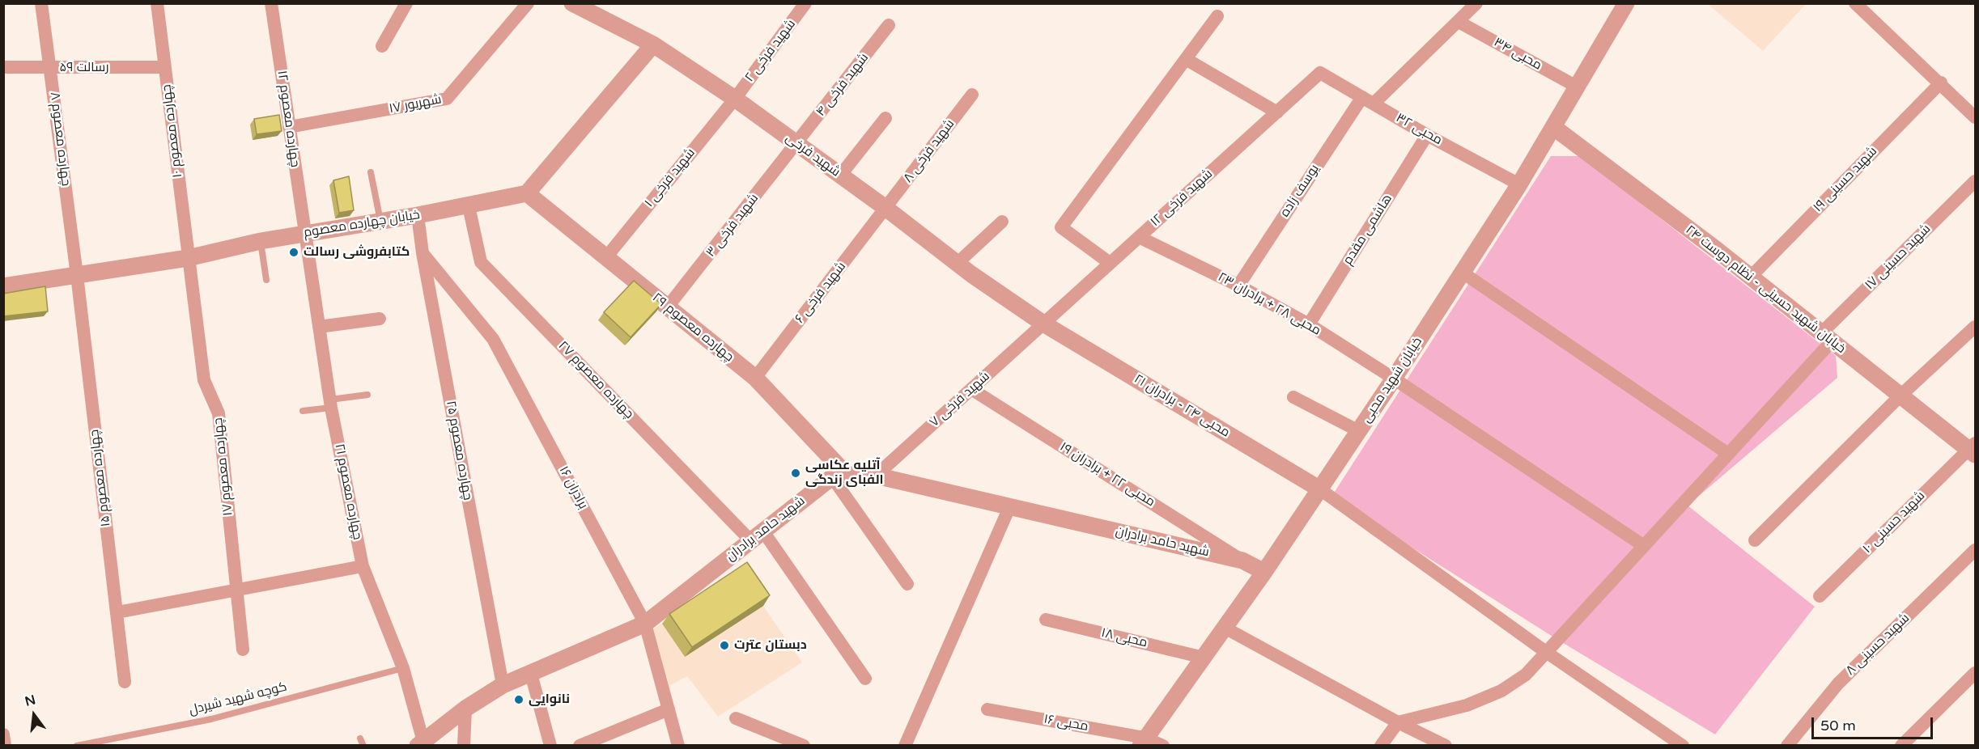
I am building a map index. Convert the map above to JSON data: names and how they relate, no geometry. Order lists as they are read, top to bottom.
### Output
{
  "streets": {
    "street": [
      "شهید فرخی ۲",
      "محبی ۳۴",
      "رسالت ۵۹",
      "شهید فرخی ۴",
      "۱۷ شهریور",
      "چهارده معصوم ۱۲",
      "محبی ۳۲",
      "چهارده معصوم ۱۰",
      "چهارده معصوم ۸",
      "شهید فرخی ۸",
      "شهید فرخی",
      "شهید فرخی ۱",
      "شهید حسینی ۱۹",
      "یوسف زاده",
      "شهید فرخی ۱۲",
      "خیابان چهارده معصوم",
      "شهید فرخی ۳",
      "هاشمی مقدم",
      "شهید حسینی ۱۷",
      "خیابان شهید حسینی - نظام دوست ۲۴",
      "شهید فرخی ۶",
      "محبی ۲۸ + برادران ۲۳",
      "چهارده معصوم ۲۹",
      "چهارده معصوم ۲۷",
      "خیابان شهید محبی",
      "شهید فرخی ۷",
      "محبی ۲۴ - برادران ۲۱",
      "چهارده معصوم ۲۵",
      "چهارده معصوم ۱۷",
      "محبی ۲۲ + برادران ۱۹",
      "چهارده معصوم ۱۵",
      "برادران ۱۶",
      "چهارده معصوم ۲۱",
      "شهید حسینی ۱۰",
      "شهید حامد برادران",
      "محبی ۱۸",
      "شهید حسینی ۸",
      "محبی ۱۶"
    ],
    "lane": ["کوچه شهید شیردل"]
  },
  "crossings": [
    ["شهید فرخی ۲", "شهید فرخی"],
    ["شهید فرخی ۲", "شهید فرخی ۱"],
    ["محبی ۳۴", "یوسف زاده"],
    ["محبی ۳۴", "خیابان شهید محبی"],
    ["رسالت ۵۹", "چهارده معصوم ۱۰"],
    ["رسالت ۵۹", "چهارده معصوم ۸"],
    ["شهید فرخی ۴", "شهید فرخی"],
    ["شهید فرخی ۴", "شهید فرخی ۳"],
    ["۱۷ شهریور", "چهارده معصوم ۱۲"],
    ["چهارده معصوم ۱۲", "خیابان چهارده معصوم"],
    ["چهارده معصوم ۱۲", "چهارده معصوم ۲۱"],
    ["محبی ۳۲", "یوسف زاده"],
    ["محبی ۳۲", "شهید فرخی ۱۲"],
    ["محبی ۳۲", "هاشمی مقدم"],
    ["محبی ۳۲", "خیابان شهید محبی"],
    ["چهارده معصوم ۱۰", "خیابان چهارده معصوم"],
    ["چهارده معصوم ۱۰", "چهارده معصوم ۱۷"],
    ["چهارده معصوم ۸", "خیابان چهارده معصوم"],
    ["چهارده معصوم ۸", "چهارده معصوم ۱۵"],
    ["شهید فرخی ۸", "شهید فرخی"],
    ["شهید فرخی ۸", "شهید فرخی ۶"],
    ["شهید فرخی", "شهید فرخی ۱"],
    ["شهید فرخی", "شهید فرخی ۱۲"],
    ["شهید فرخی", "شهید فرخی ۳"],
    ["شهید فرخی", "شهید فرخی ۶"],
    ["شهید فرخی", "شهید فرخی ۷"],
    ["شهید فرخی", "محبی ۲۴ - برادران ۲۱"],
    ["شهید فرخی ۱", "چهارده معصوم ۲۹"],
    ["شهید حسینی ۱۹", "خیابان شهید حسینی - نظام دوست ۲۴"],
    ["یوسف زاده", "محبی ۲۸ + برادران ۲۳"],
    ["شهید فرخی ۱۲", "محبی ۲۸ + برادران ۲۳"],
    ["شهید فرخی ۱۲", "شهید فرخی ۷"],
    ["شهید فرخی ۱۲", "محبی ۲۴ - برادران ۲۱"],
    ["خیابان چهارده معصوم", "چهارده معصوم ۲۹"],
    ["خیابان چهارده معصوم", "چهارده معصوم ۲۷"],
    ["خیابان چهارده معصوم", "چهارده معصوم ۲۵"],
    ["خیابان چهارده معصوم", "چهارده معصوم ۱۷"],
    ["خیابان چهارده معصوم", "چهارده معصوم ۱۵"],
    ["خیابان چهارده معصوم", "چهارده معصوم ۲۱"],
    ["شهید فرخی ۳", "چهارده معصوم ۲۹"],
    ["هاشمی مقدم", "محبی ۲۸ + برادران ۲۳"],
    ["شهید حسینی ۱۷", "خیابان شهید حسینی - نظام دوست ۲۴"],
    ["شهید حسینی ۱۷", "محبی ۲۸ + برادران ۲۳"],
    ["خیابان شهید حسینی - نظام دوست ۲۴", "خیابان شهید محبی"],
    ["خیابان شهید حسینی - نظام دوست ۲۴", "شهید حسینی ۱۰"],
    ["شهید فرخی ۶", "چهارده معصوم ۲۹"],
    ["محبی ۲۸ + برادران ۲۳", "خیابان شهید محبی"],
    ["چهارده معصوم ۲۹", "شهید حامد برادران"],
    ["چهارده معصوم ۲۷", "شهید حامد برادران"],
    ["خیابان شهید محبی", "محبی ۲۴ - برادران ۲۱"],
    ["خیابان شهید محبی", "شهید حامد برادران"],
    ["خیابان شهید محبی", "محبی ۱۸"],
    ["خیابان شهید محبی", "محبی ۱۶"],
    ["شهید فرخی ۷", "محبی ۲۴ - برادران ۲۱"],
    ["شهید فرخی ۷", "محبی ۲۲ + برادران ۱۹"],
    ["شهید فرخی ۷", "شهید حامد برادران"],
    ["چهارده معصوم ۲۵", "برادران ۱۶"],
    ["چهارده معصوم ۲۵", "شهید حامد برادران"],
    ["محبی ۲۲ + برادران ۱۹", "شهید حامد برادران"],
    ["برادران ۱۶", "شهید حامد برادران"],
    ["چهارده معصوم ۲۱", "شهید حامد برادران"],
    ["چهارده معصوم ۲۱", "کوچه شهید شیردل"]
  ],
  "places": [
    "کتابفروشی رسالت",
    "آتلیه عکاسی الفبای زندگی",
    "دبستان عترت",
    "نانوایی"
  ],
  "scale_bar": "50 m",
  "north": "top"
}
